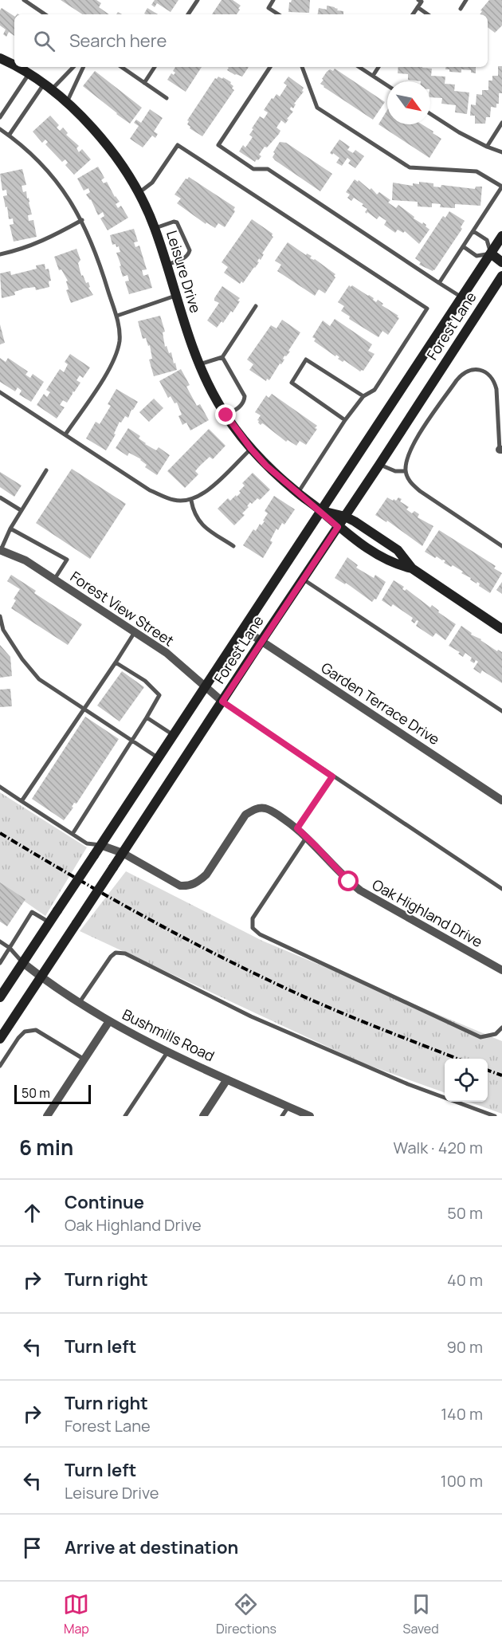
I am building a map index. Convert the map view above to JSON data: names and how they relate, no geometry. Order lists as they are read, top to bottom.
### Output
{
  "streets": {
    "main road": ["Leisure Drive", "Forest Lane"],
    "street": [
      "Forest View Street",
      "Garden Terrace Drive",
      "Oak Highland Drive",
      "Bushmills Road"
    ]
  },
  "crossings": [
    ["Leisure Drive", "Forest Lane"],
    ["Forest Lane", "Forest View Street"],
    ["Forest Lane", "Garden Terrace Drive"],
    ["Forest Lane", "Oak Highland Drive"],
    ["Forest Lane", "Bushmills Road"]
  ],
  "scale_bar": "50 m",
  "north": "bottom right",
  "page": {
    "search": "Search here",
    "scale": "50 m",
    "heading": ["6 min", "Walk · 420 m"],
    "list": [
      ["Continue", "Oak Highland Drive", "50 m"],
      ["Turn right", "40 m"],
      ["Turn left", "90 m"],
      ["Turn right", "Forest Lane", "140 m"],
      ["Turn left", "Leisure Drive", "100 m"],
      "Arrive at destination"
    ],
    "nav": ["Map", "Directions", "Saved"]
  }
}
